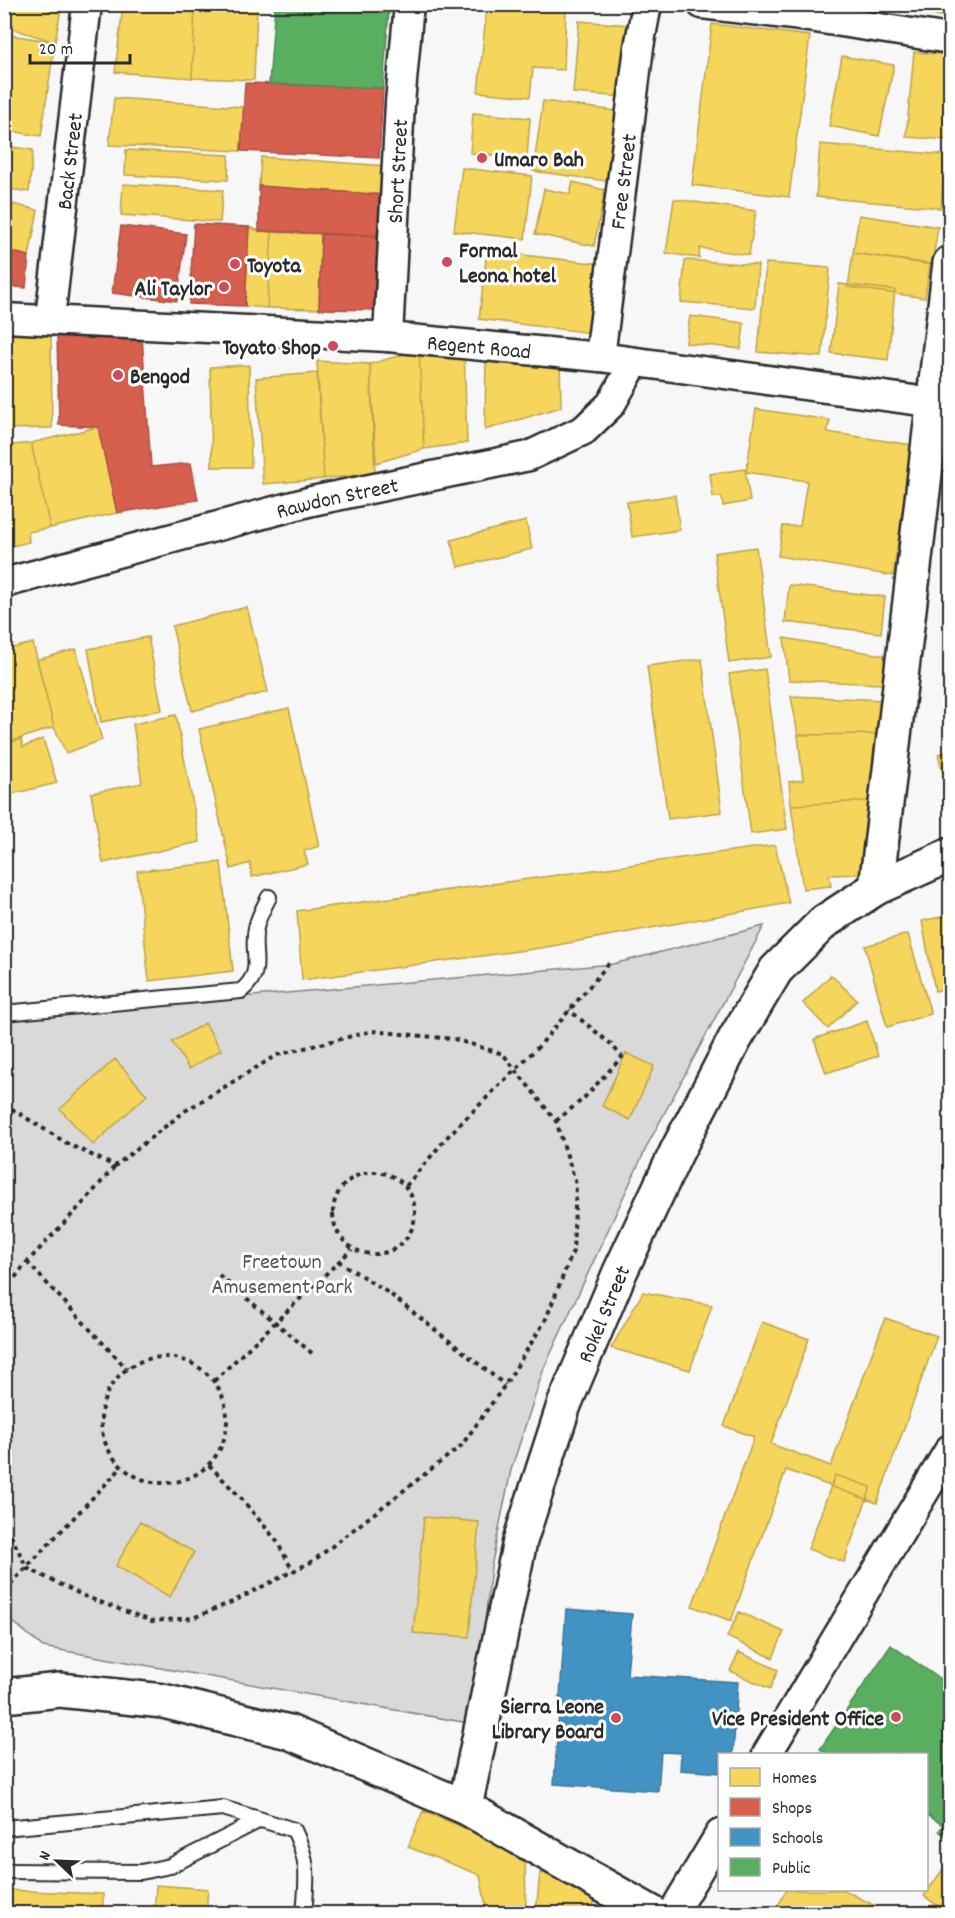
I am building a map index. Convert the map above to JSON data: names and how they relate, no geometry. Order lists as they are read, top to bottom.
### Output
{
  "streets": {
    "main road": ["Rokel Street"],
    "street": [
      "Back Street",
      "Short Street",
      "Free Street",
      "Regent Road",
      "Rawdon Street"
    ]
  },
  "crossings": [
    ["Back Street", "Regent Road"],
    ["Short Street", "Regent Road"],
    ["Free Street", "Regent Road"],
    ["Regent Road", "Rawdon Street"]
  ],
  "parks": ["Freetown Amusement Park"],
  "places": [
    "Umaro Bah",
    "Formal Leona hotel",
    "Toyota",
    "Ali Taylor",
    "Toyato Shop",
    "Bengod",
    "Vice President Office",
    "Sierra Leone Library Board"
  ],
  "legend": [
    "Homes",
    "Shops",
    "Schools",
    "Public"
  ],
  "scale_bar": "20 m",
  "north": "top left"
}
